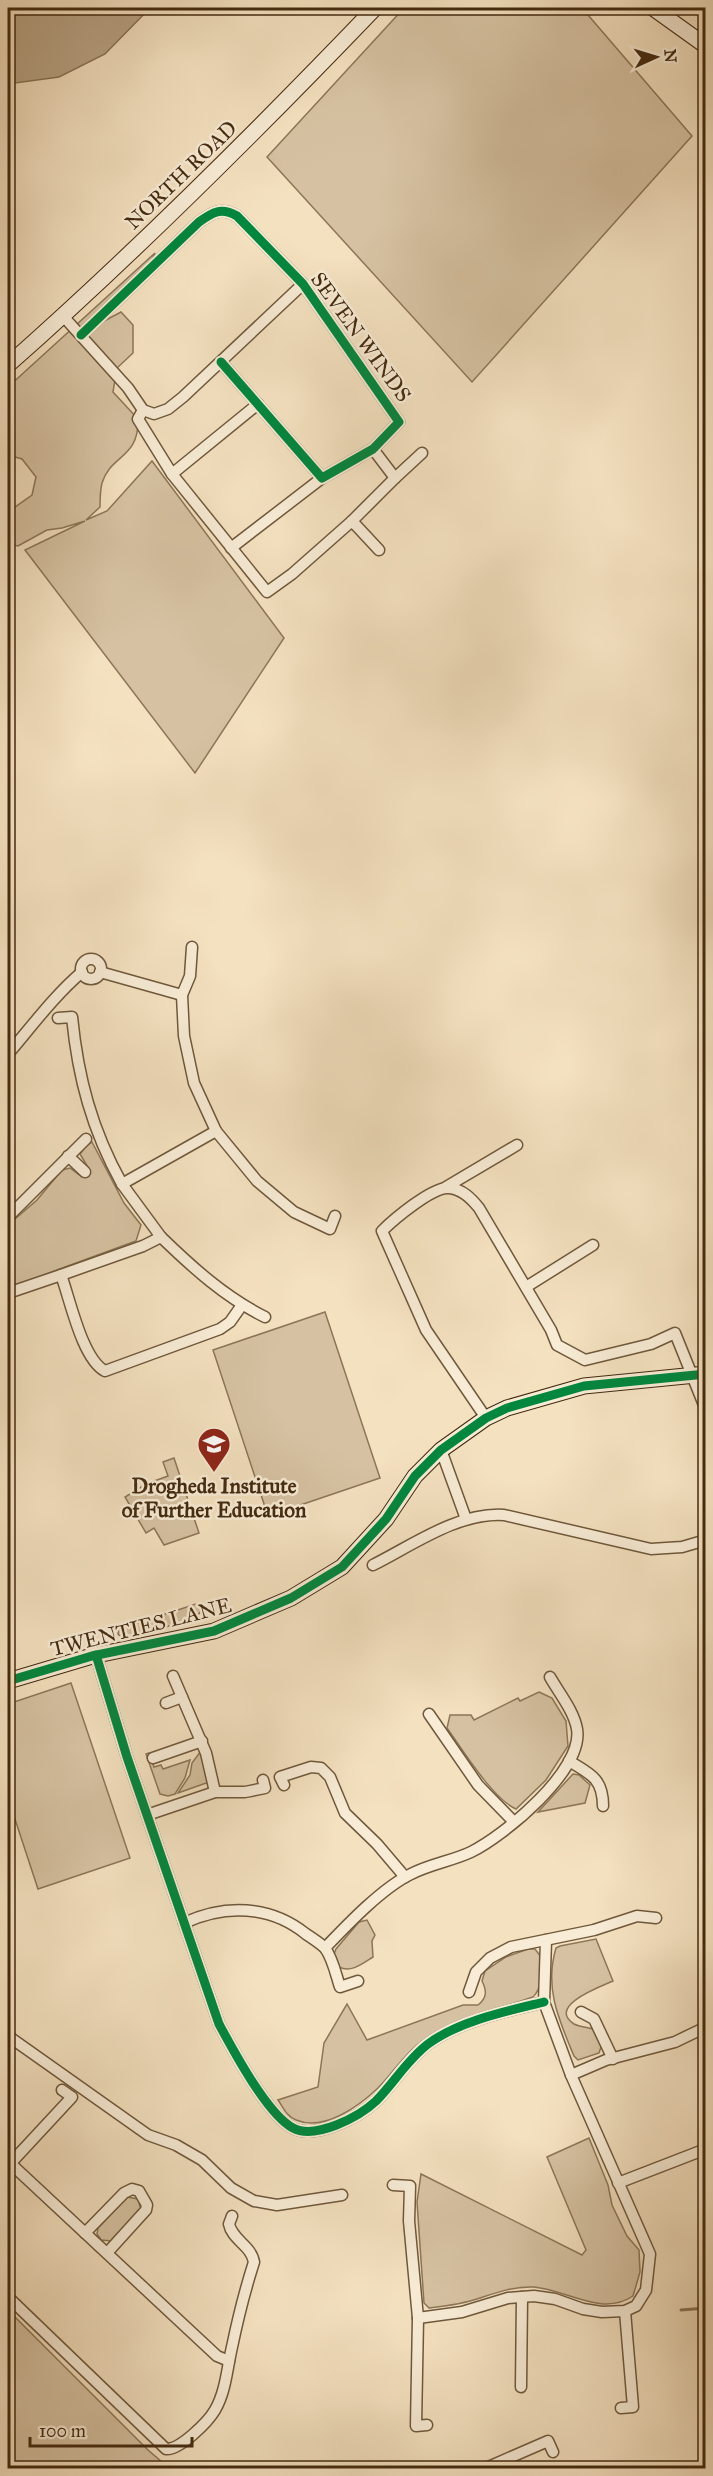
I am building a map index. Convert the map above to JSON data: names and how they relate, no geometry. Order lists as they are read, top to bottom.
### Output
{
  "streets": {
    "street": ["NORTH ROAD", "SEVEN WINDS", "TWENTIES LANE"]
  },
  "places": {
    "school or university": ["Drogheda Institute of Further Education"]
  },
  "scale_bar": "100 m",
  "north": "right"
}
